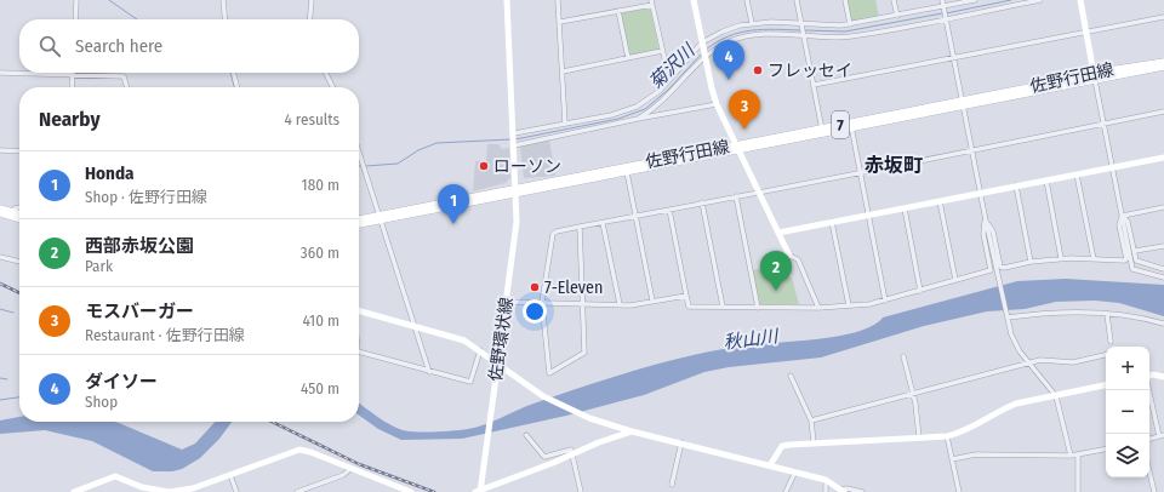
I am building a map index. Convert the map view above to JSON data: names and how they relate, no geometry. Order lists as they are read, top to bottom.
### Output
{
  "streets": {
    "main road": ["佐野行田線", "7"],
    "street": ["佐野環状線"]
  },
  "crossings": [
    ["佐野行田線", "佐野環状線"]
  ],
  "districts": ["赤坂町"],
  "water": ["菊沢川", "秋山川"],
  "places": ["フレッセイ", "ローソン", "7-Eleven"],
  "page": {
    "search": "Search here",
    "pins": [
      "4",
      "3",
      "1",
      "2"
    ],
    "heading": ["Nearby", "4 results"],
    "list": [
      {
        "mark": "1",
        "name": "Honda",
        "note": "Shop · 佐野行田線",
        "value": "180 m"
      },
      {
        "mark": "2",
        "name": "西部赤坂公園",
        "note": "Park",
        "value": "360 m"
      },
      {
        "mark": "3",
        "name": "モスバーガー",
        "note": "Restaurant · 佐野行田線",
        "value": "410 m"
      },
      {
        "mark": "4",
        "name": "ダイソー",
        "note": "Shop",
        "value": "450 m"
      }
    ],
    "map_buttons": ["+", "−"]
  }
}
